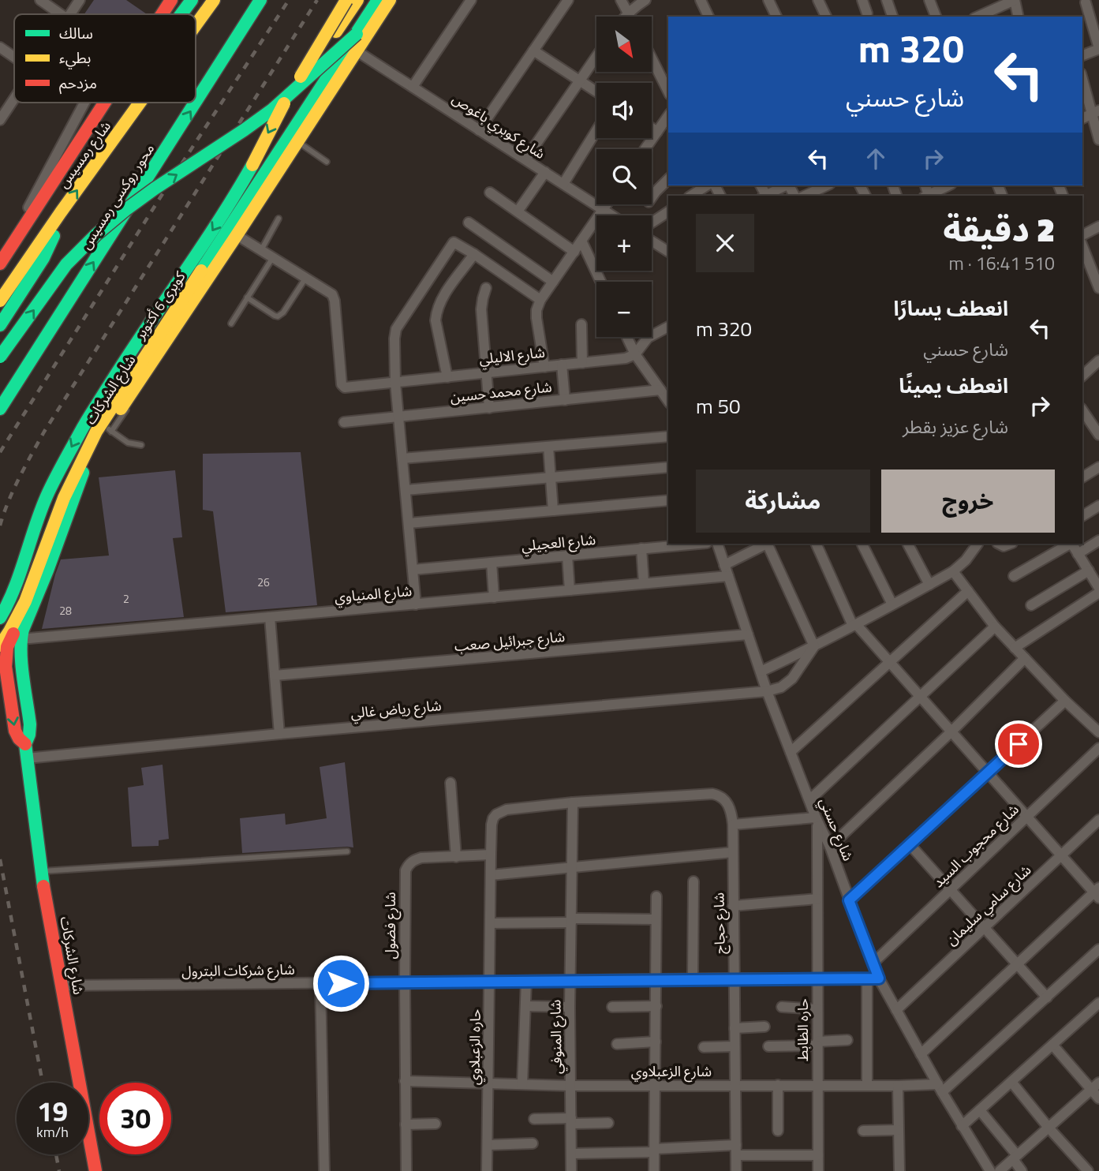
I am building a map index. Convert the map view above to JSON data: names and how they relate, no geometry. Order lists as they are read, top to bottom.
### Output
{
  "streets": {
    "main road": [
      "شارع رمسيس",
      "محور روكسى رمسيس",
      "كوبرى 6 أكتوبر",
      "شارع الشركات"
    ],
    "street": [
      "شارع كوبري باغوص",
      "شارع الاليلي",
      "شارع محمد حسين",
      "شارع العجيلي",
      "شارع المنياوي",
      "شارع جبرائيل صعب",
      "شارع رياض غالي",
      "شارع حسني",
      "شارع محجوب السيد",
      "شارع سامي سليمان",
      "شارع حجاج",
      "شارع فضول",
      "شارع شركات البترول",
      "حاره الظابط",
      "شارع المنوفي",
      "حاره الزعبلاوي",
      "شارع الزعبلاوي"
    ]
  },
  "crossings": [
    ["شارع كوبري باغوص", "شارع الشركات"],
    ["شارع الشركات", "شارع المنياوي"],
    ["شارع الشركات", "شارع رياض غالي"],
    ["شارع الشركات", "شارع شركات البترول"],
    ["شارع المنياوي", "شارع حسني"],
    ["شارع جبرائيل صعب", "شارع حسني"],
    ["شارع رياض غالي", "شارع حسني"],
    ["شارع حسني", "شارع محجوب السيد"],
    ["شارع حسني", "شارع سامي سليمان"],
    ["شارع حسني", "شارع شركات البترول"],
    ["شارع حسني", "حاره الظابط"],
    ["شارع حسني", "شارع الزعبلاوي"],
    ["شارع حجاج", "شارع شركات البترول"],
    ["شارع حجاج", "شارع المنوفي"],
    ["شارع حجاج", "حاره الزعبلاوي"],
    ["شارع حجاج", "شارع الزعبلاوي"],
    ["شارع فضول", "شارع شركات البترول"],
    ["شارع فضول", "حاره الزعبلاوي"],
    ["شارع فضول", "شارع الزعبلاوي"],
    ["شارع شركات البترول", "حاره الظابط"],
    ["شارع شركات البترول", "شارع المنوفي"],
    ["شارع شركات البترول", "حاره الزعبلاوي"],
    ["حاره الظابط", "شارع الزعبلاوي"],
    ["شارع المنوفي", "شارع الزعبلاوي"],
    ["حاره الزعبلاوي", "شارع الزعبلاوي"]
  ],
  "house_numbers": ["26", "2", "28"],
  "legend": ["سالك", "بطيء", "مزدحم"],
  "north": "bottom right",
  "page": {
    "map_buttons": ["+", "−"],
    "turn": ["320 m", "شارع حسني"],
    "heading": ["2 دقيقة", "510 m · 16:41"],
    "list": [
      {
        "name": "انعطف يسارًا",
        "note": "شارع حسني",
        "value": "320 m"
      },
      {
        "name": "انعطف يمينًا",
        "note": "شارع عزيز بقطر",
        "value": "50 m"
      }
    ],
    "buttons": ["خروج", "مشاركة"],
    "speed": "19 km/h",
    "limit": "30"
  }
}
